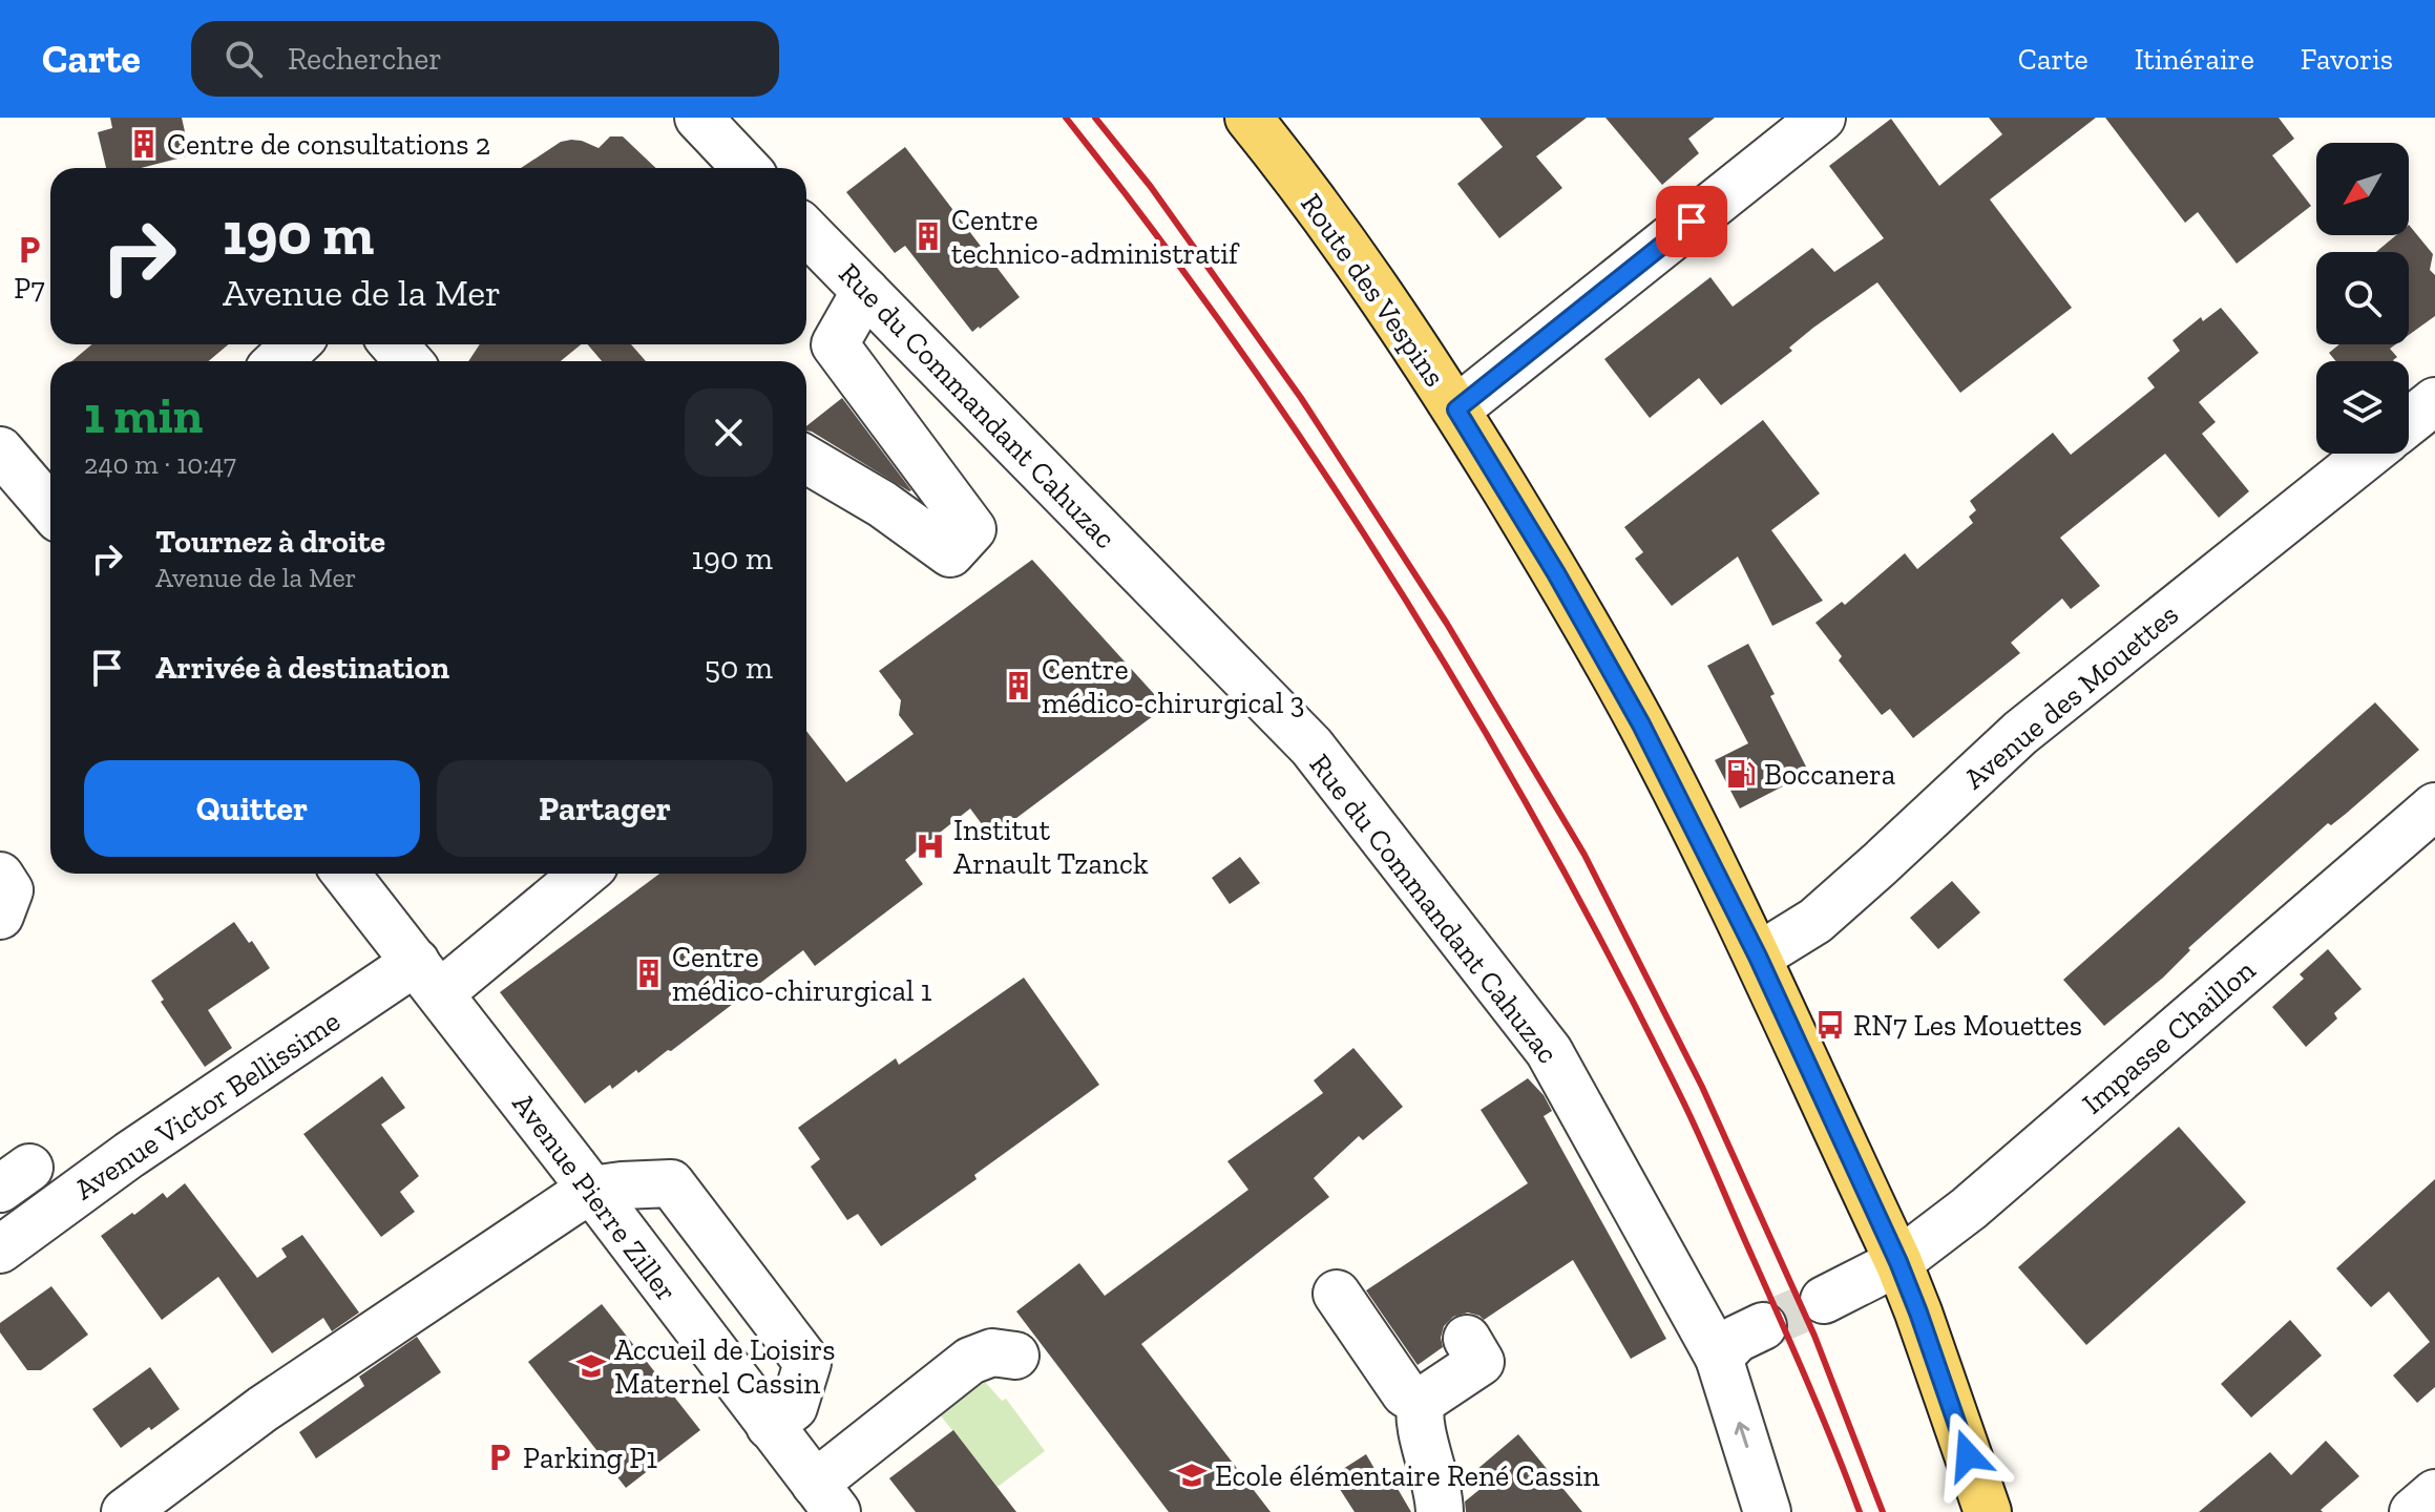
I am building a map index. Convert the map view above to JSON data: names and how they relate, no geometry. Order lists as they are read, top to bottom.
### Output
{
  "streets": {
    "main road": ["Route des Vespins"],
    "street": [
      "Rue du Commandant Cahuzac",
      "Avenue des Mouettes",
      "Impasse Chaillon",
      "Avenue Victor Bellissime",
      "Avenue Pierre Ziller"
    ]
  },
  "crossings": [
    ["Route des Vespins", "Avenue des Mouettes"],
    ["Route des Vespins", "Impasse Chaillon"],
    ["Avenue Victor Bellissime", "Avenue Pierre Ziller"]
  ],
  "places": {
    "building": [
      "Centre de consultations 2",
      "Centre technico-administratif",
      "Centre médico-chirurgical 3",
      "Centre médico-chirurgical 1"
    ],
    "parking": ["P7", "Parking P1"],
    "fuel station": ["Boccanera"],
    "hospital": ["Institut Arnault Tzanck"],
    "bus stop": ["RN7 Les Mouettes"],
    "school or university": ["Accueil de Loisirs Maternel Cassin", "Ecole élémentaire René Cassin"]
  },
  "north": "bottom left",
  "page": {
    "header": "Carte",
    "search": "Rechercher",
    "nav": ["Carte", "Itinéraire", "Favoris"],
    "turn": ["190 m", "Avenue de la Mer"],
    "heading": ["1 min", "240 m · 10:47"],
    "list": [
      {
        "name": "Tournez à droite",
        "note": "Avenue de la Mer",
        "value": "190 m"
      },
      {
        "name": "Arrivée à destination",
        "value": "50 m"
      }
    ],
    "buttons": ["Quitter", "Partager"]
  }
}
